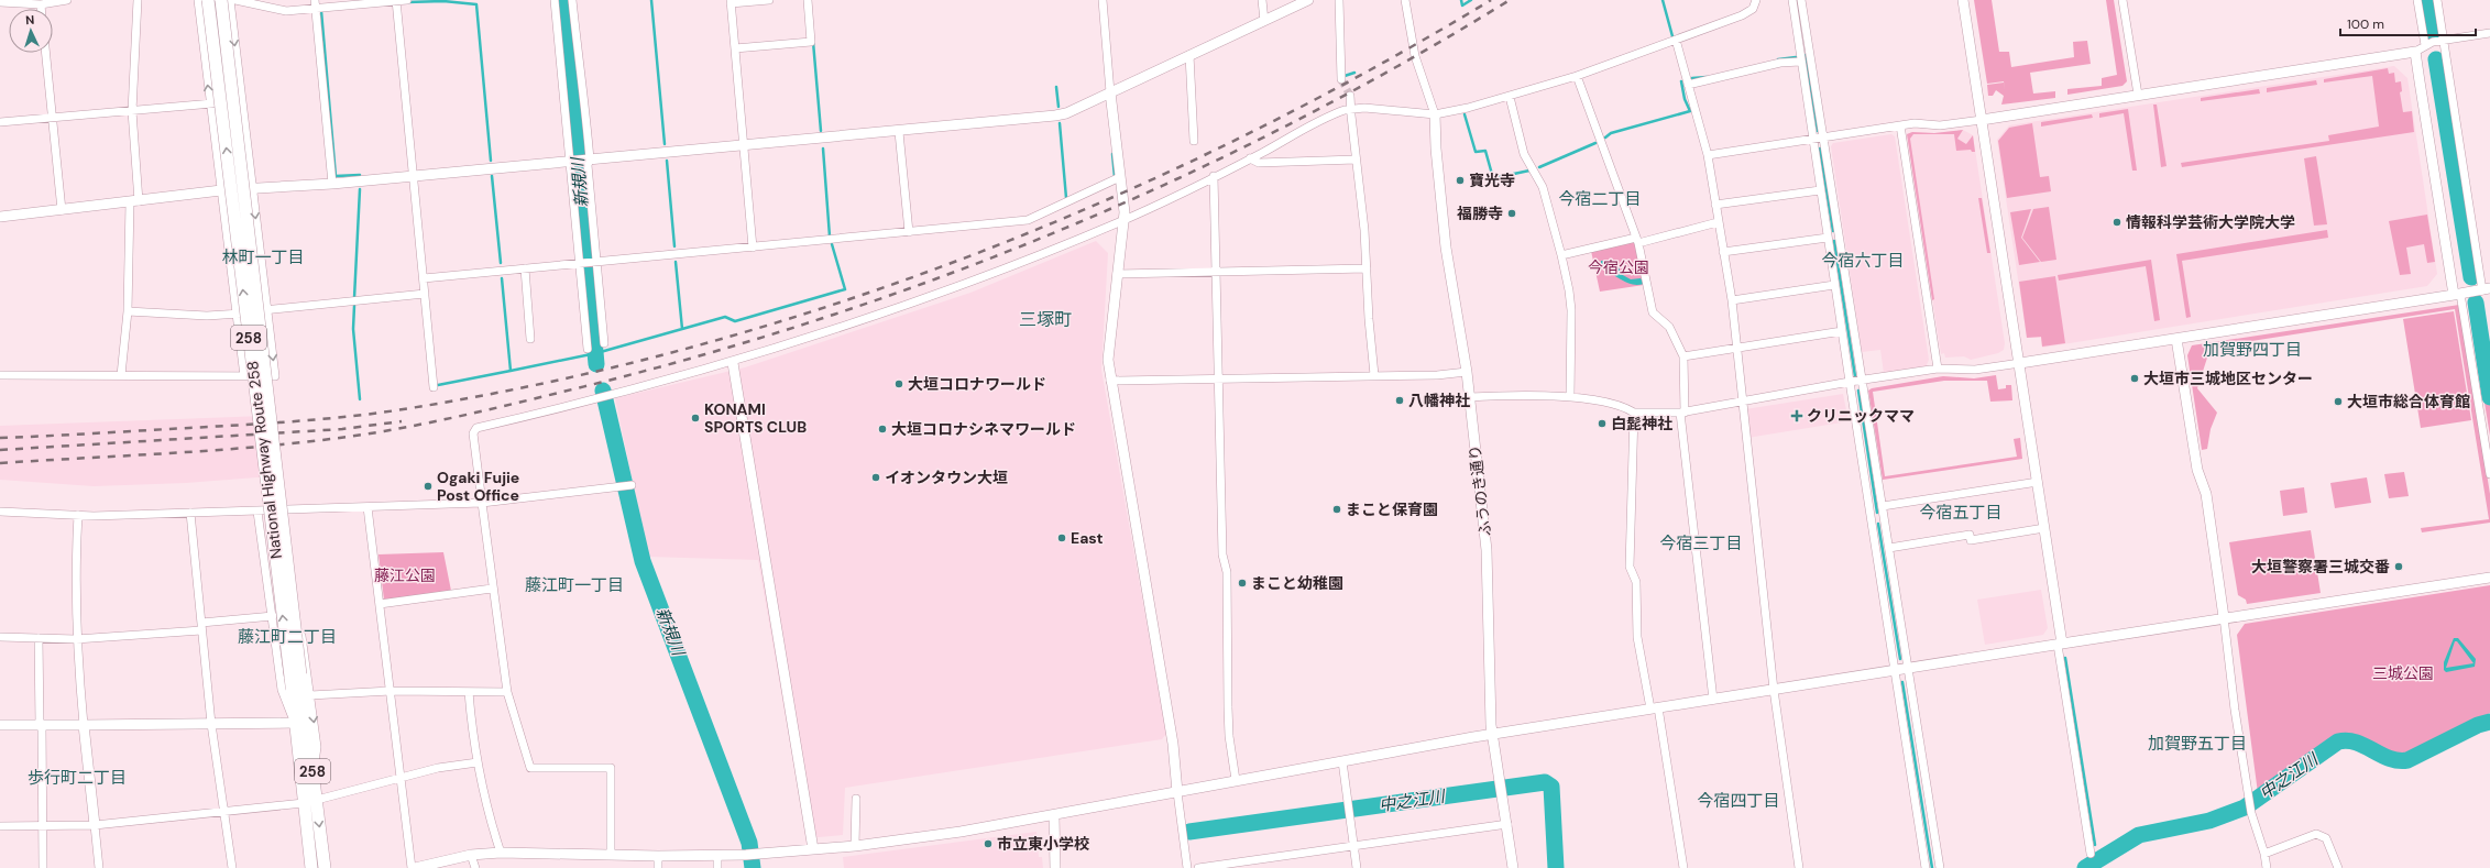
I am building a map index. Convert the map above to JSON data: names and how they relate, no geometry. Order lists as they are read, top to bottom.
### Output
{
  "streets": {
    "highway": ["258", "National Highway Route 258"],
    "street": ["ふうのき通り"]
  },
  "districts": [
    "今宿二丁目",
    "林町一丁目",
    "今宿六丁目",
    "三塚町",
    "加賀野四丁目",
    "今宿五丁目",
    "今宿三丁目",
    "藤江町一丁目",
    "藤江町二丁目",
    "加賀野五丁目",
    "歩行町二丁目",
    "今宿四丁目"
  ],
  "water": ["新規川", "中之江川"],
  "parks": ["今宿公園", "藤江公園", "三城公園"],
  "places": {
    "other": [
      "寶光寺",
      "福勝寺",
      "情報科学芸術大学院大学",
      "大垣市三城地区センター",
      "大垣コロナワールド",
      "八幡神社",
      "大垣市総合体育館",
      "KONAMI SPORTS CLUB",
      "白髭神社",
      "大垣コロナシネマワールド",
      "イオンタウン大垣",
      "Ogaki Fujie Post Office",
      "まこと保育園",
      "East",
      "大垣警察署三城交番",
      "まこと幼稚園",
      "市立東小学校"
    ],
    "health": ["クリニックママ"]
  },
  "scale_bar": "100 m",
  "north": "top"
}
